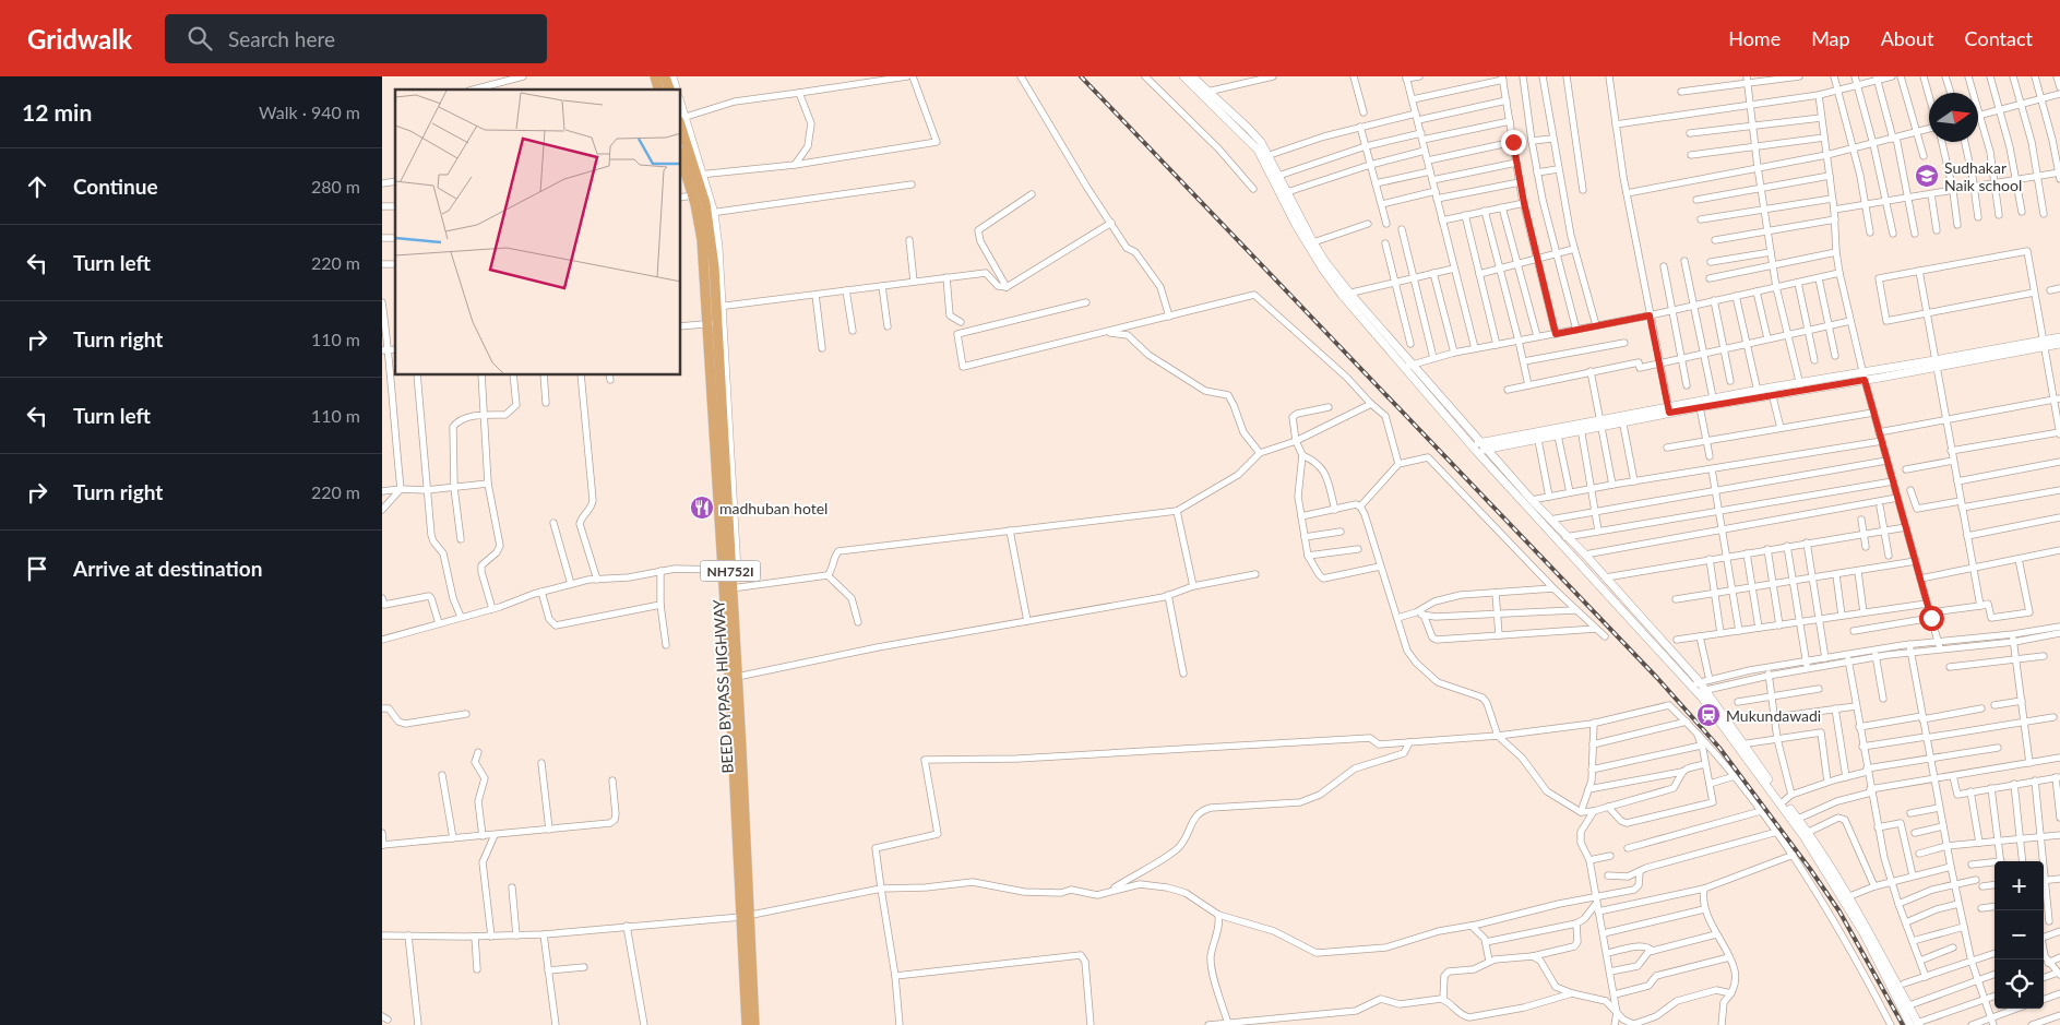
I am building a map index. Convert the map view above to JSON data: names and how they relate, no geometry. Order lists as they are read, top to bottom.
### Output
{
  "streets": {
    "highway": ["NH752I", "BEED BYPASS HIGHWAY"]
  },
  "places": {
    "school or university": ["Sudhakar Naik school"],
    "restaurant": ["madhuban hotel"],
    "station": ["Mukundawadi"]
  },
  "north": "right",
  "page": {
    "header": "Gridwalk",
    "search": "Search here",
    "nav": [
      "Home",
      "Map",
      "About",
      "Contact"
    ],
    "heading": ["12 min", "Walk · 940 m"],
    "list": [
      ["Continue", "280 m"],
      ["Turn left", "220 m"],
      ["Turn right", "110 m"],
      ["Turn left", "110 m"],
      ["Turn right", "220 m"],
      "Arrive at destination"
    ],
    "map_buttons": ["+", "−"]
  }
}
